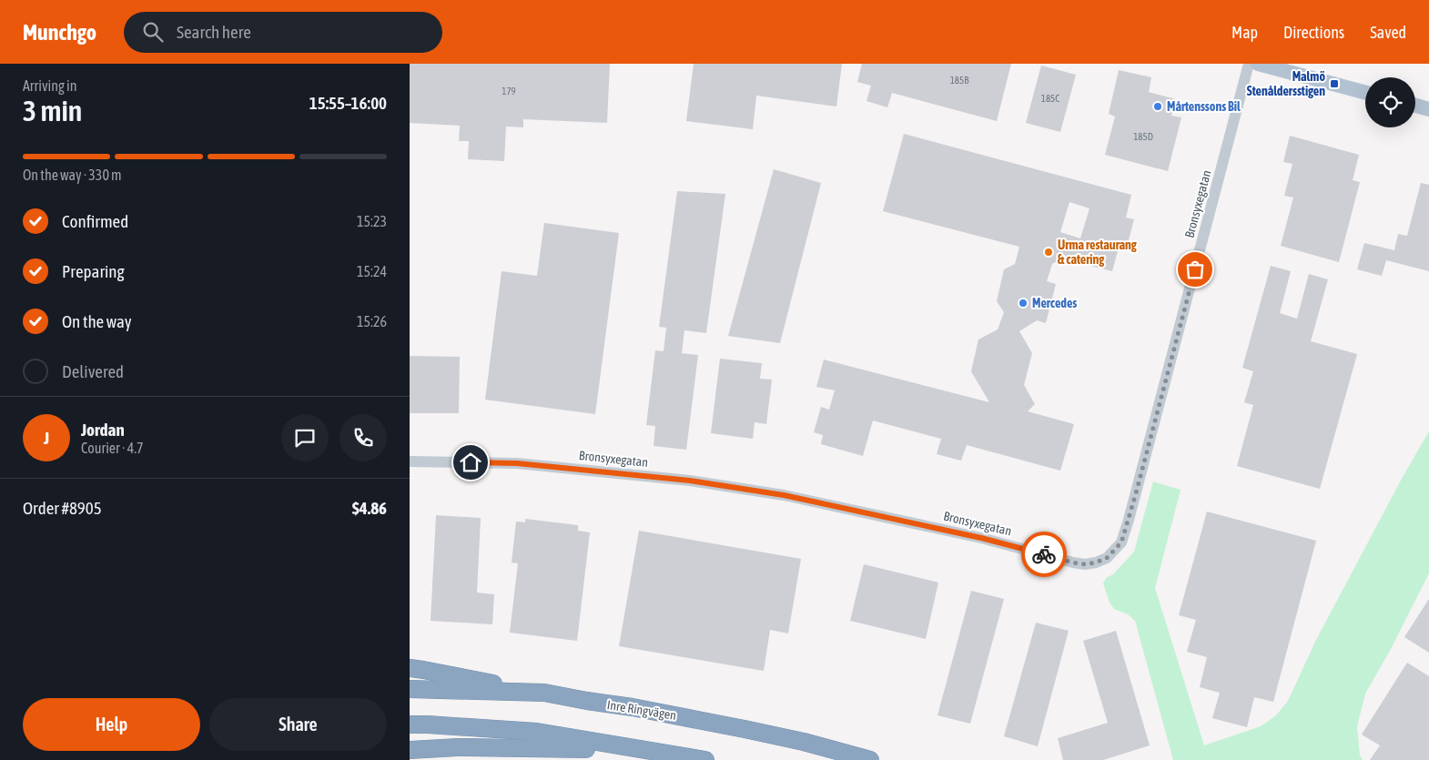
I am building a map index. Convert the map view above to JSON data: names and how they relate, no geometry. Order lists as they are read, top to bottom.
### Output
{
  "streets": {
    "highway": ["Inre Ringvägen"],
    "street": ["Bronsyxegatan"]
  },
  "places": {
    "transit": ["Malmö Stenåldersstigen"],
    "other": ["Mårtenssons Bil", "Urma restaurang & catering", "Mercedes"]
  },
  "house_numbers": [
    "185B",
    "179",
    "185C",
    "185D"
  ],
  "page": {
    "header": "Munchgo",
    "search": "Search here",
    "nav": ["Map", "Directions", "Saved"],
    "heading": ["3 min", "Arriving in", "15:55–16:00"],
    "panel": [
      "Jordan",
      "Courier · 4.7",
      "Order #8905",
      "$4.86"
    ],
    "bar": "On the way · 330 m",
    "list": [
      ["Confirmed", "15:23"],
      ["Preparing", "15:24"],
      ["On the way", "15:26"],
      "Delivered"
    ],
    "round": "J",
    "buttons": ["Help", "Share"]
  }
}
